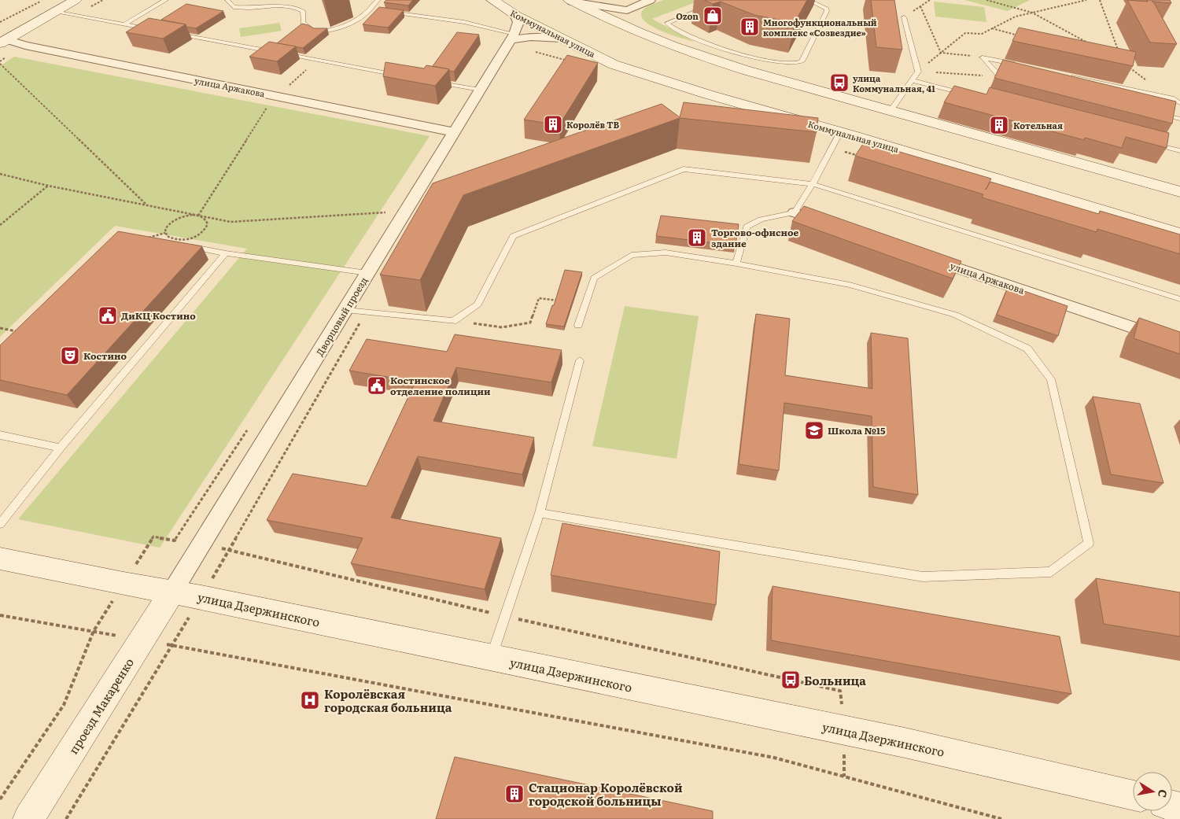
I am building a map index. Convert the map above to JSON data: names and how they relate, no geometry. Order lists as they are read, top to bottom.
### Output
{
  "streets": {
    "main road": ["Коммунальная улица", "улица Дзержинского", "проезд Макаренко"],
    "street": ["улица Аржакова", "Дворцовый проезд"]
  },
  "crossings": [
    ["Коммунальная улица", "Дворцовый проезд"],
    ["улица Аржакова", "Дворцовый проезд"],
    ["Дворцовый проезд", "улица Дзержинского"],
    ["Дворцовый проезд", "проезд Макаренко"],
    ["улица Дзержинского", "проезд Макаренко"]
  ],
  "places": {
    "shop": ["Ozon"],
    "building": [
      "Многофункциональный комплекс «Созвездие»",
      "Королёв ТВ",
      "Котельная",
      "Торгово-офисное здание",
      "Стационар Королёвской городской больницы"
    ],
    "bus stop": ["улица Коммунальная, 41", "Больница"],
    "public building": ["ДиКЦ Костино", "Костинское отделение полиции"],
    "theatre": ["Костино"],
    "school or university": ["Школа №15"],
    "hospital": ["Королёвская городская больница"]
  },
  "north": "right"
}
